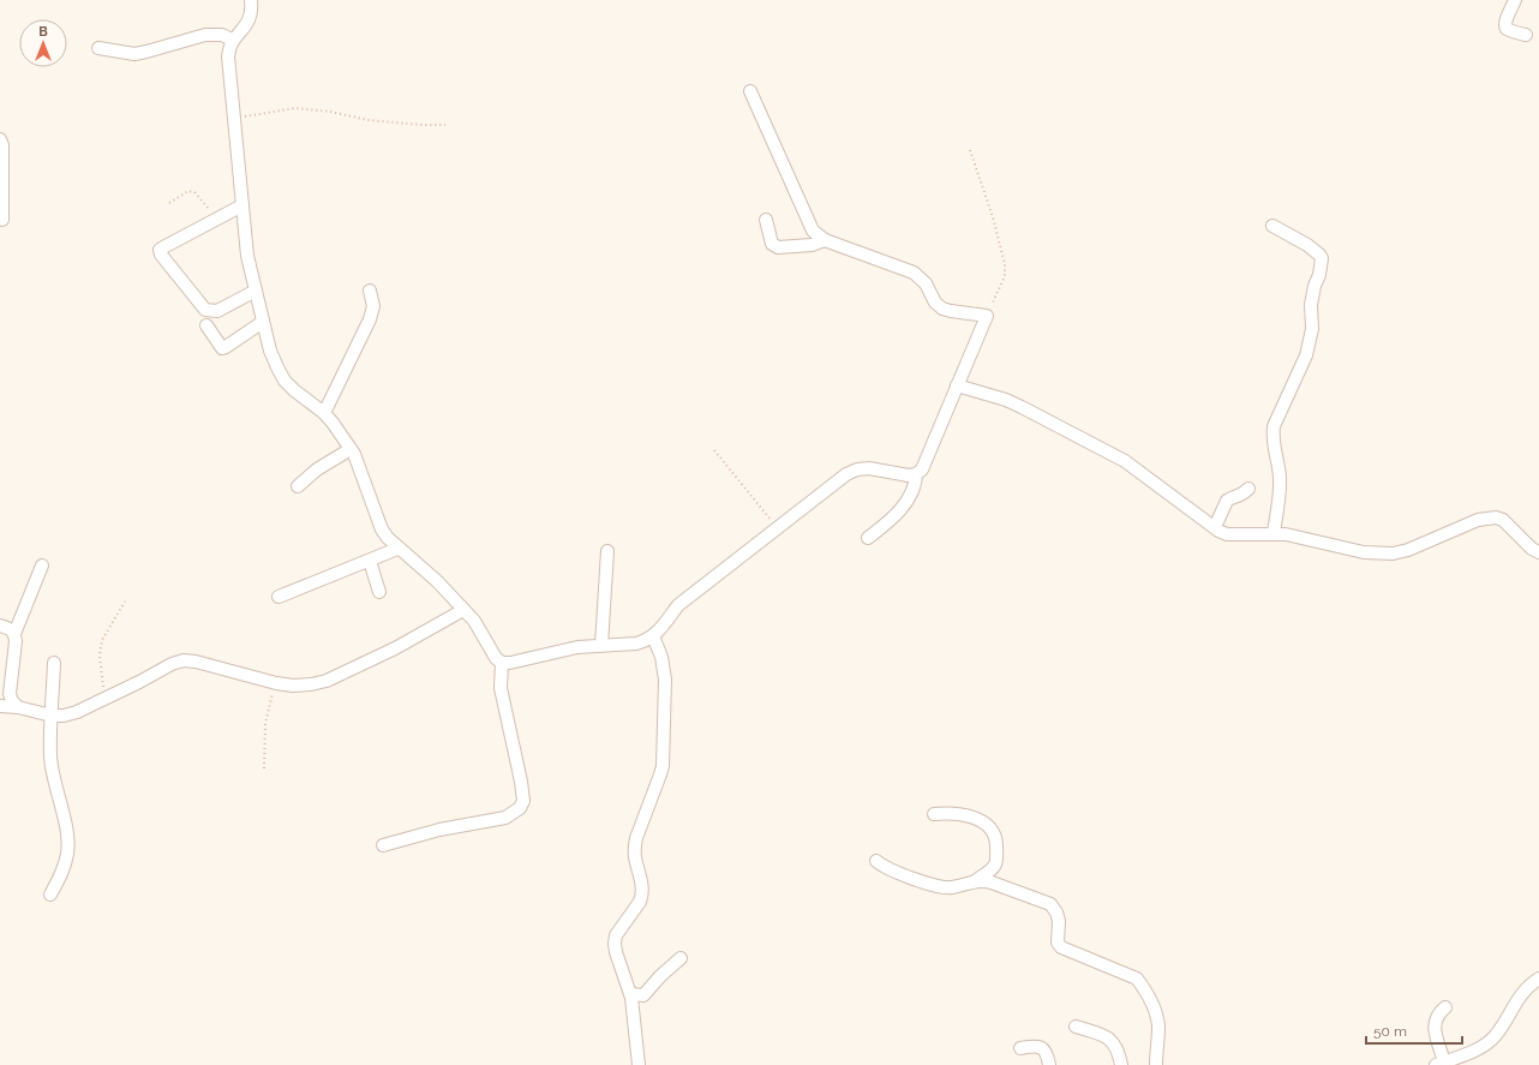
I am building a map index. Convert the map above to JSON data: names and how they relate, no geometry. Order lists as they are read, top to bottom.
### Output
{
  "scale_bar": "50 m",
  "north": "top"
}
